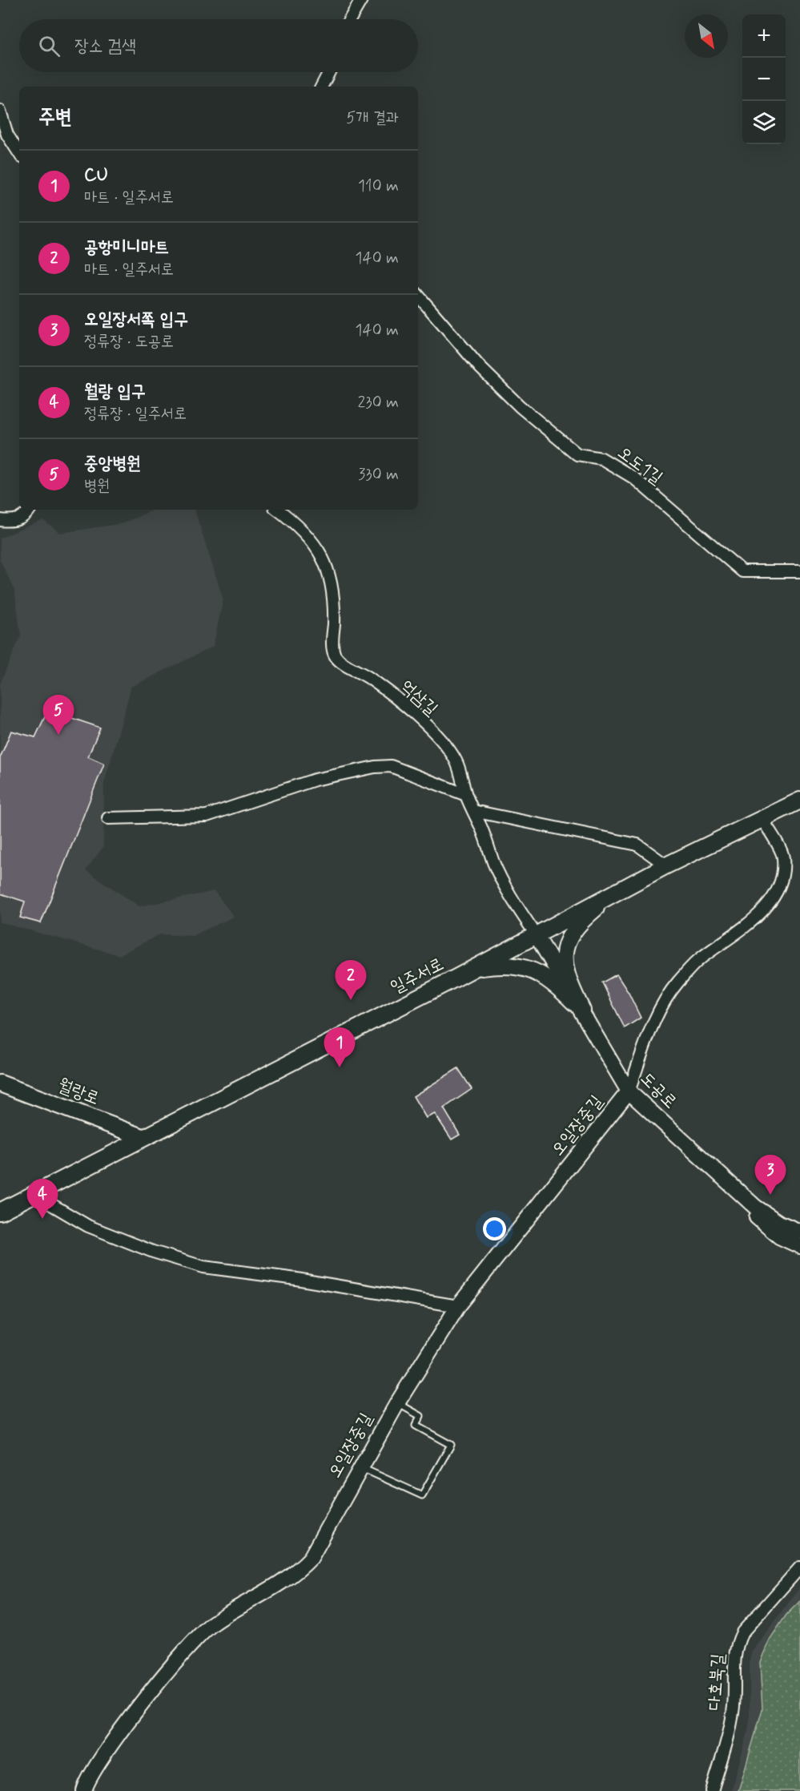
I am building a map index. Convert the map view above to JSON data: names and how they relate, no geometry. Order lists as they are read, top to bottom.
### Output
{
  "streets": {
    "main road": ["일주서로", "월랑로"],
    "street": [
      "오도1길",
      "억삼길",
      "도공로",
      "오일장중길",
      "다호북길"
    ]
  },
  "crossings": [
    ["억삼길", "일주서로"],
    ["억삼길", "도공로"],
    ["일주서로", "도공로"],
    ["일주서로", "월랑로"],
    ["도공로", "오일장중길"]
  ],
  "north": "bottom right",
  "page": {
    "map_buttons": ["+", "−"],
    "search": "장소 검색",
    "heading": ["주변", "5개 결과"],
    "list": [
      {
        "mark": "1",
        "name": "CU",
        "note": "마트 · 일주서로",
        "value": "110 m"
      },
      {
        "mark": "2",
        "name": "공항미니마트",
        "note": "마트 · 일주서로",
        "value": "140 m"
      },
      {
        "mark": "3",
        "name": "오일장서쪽 입구",
        "note": "정류장 · 도공로",
        "value": "140 m"
      },
      {
        "mark": "4",
        "name": "월랑 입구",
        "note": "정류장 · 일주서로",
        "value": "230 m"
      },
      {
        "mark": "5",
        "name": "중앙병원",
        "note": "병원",
        "value": "330 m"
      }
    ],
    "pins": [
      "5",
      "2",
      "1",
      "3",
      "4"
    ]
  }
}
